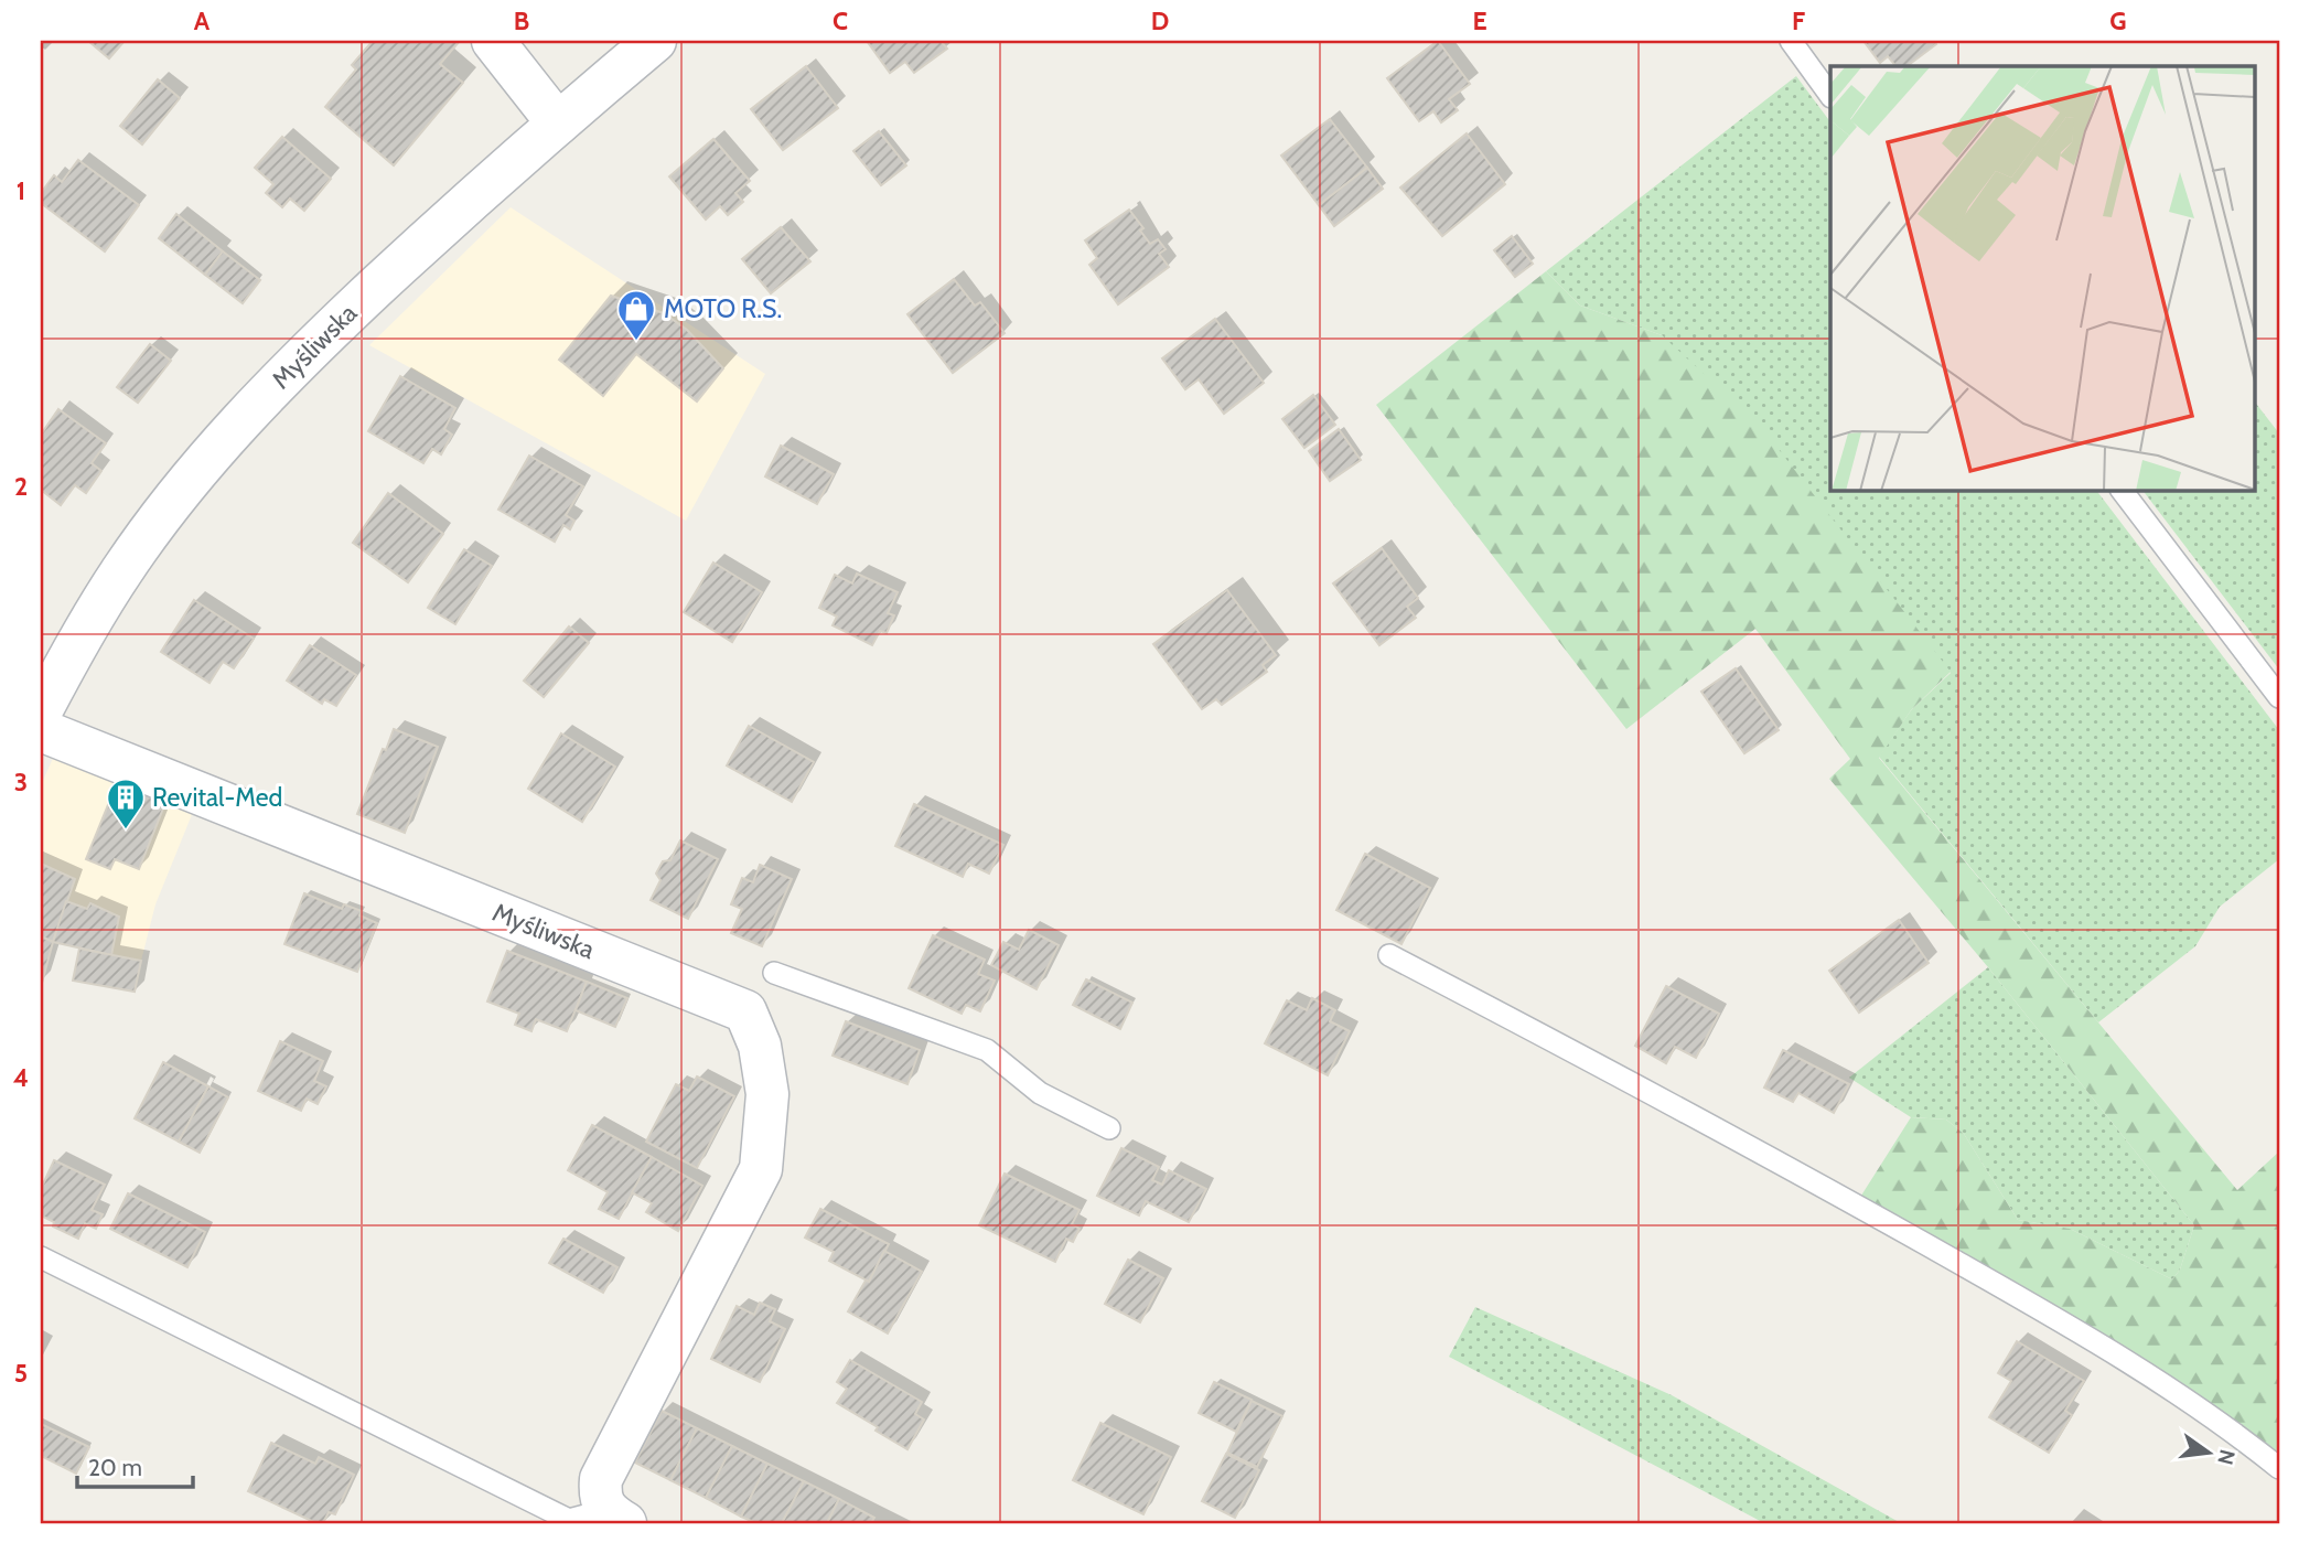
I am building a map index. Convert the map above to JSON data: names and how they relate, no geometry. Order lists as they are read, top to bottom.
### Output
{
  "streets": {
    "street": ["Myśliwska"]
  },
  "places": {
    "shop": ["MOTO R.S."],
    "building": ["Revital-Med"]
  },
  "scale_bar": "20 m",
  "north": "right",
  "grid": {
    "columns": [
      "A",
      "B",
      "C",
      "D",
      "E",
      "F",
      "G"
    ],
    "rows": [
      "1",
      "2",
      "3",
      "4",
      "5"
    ]
  }
}
